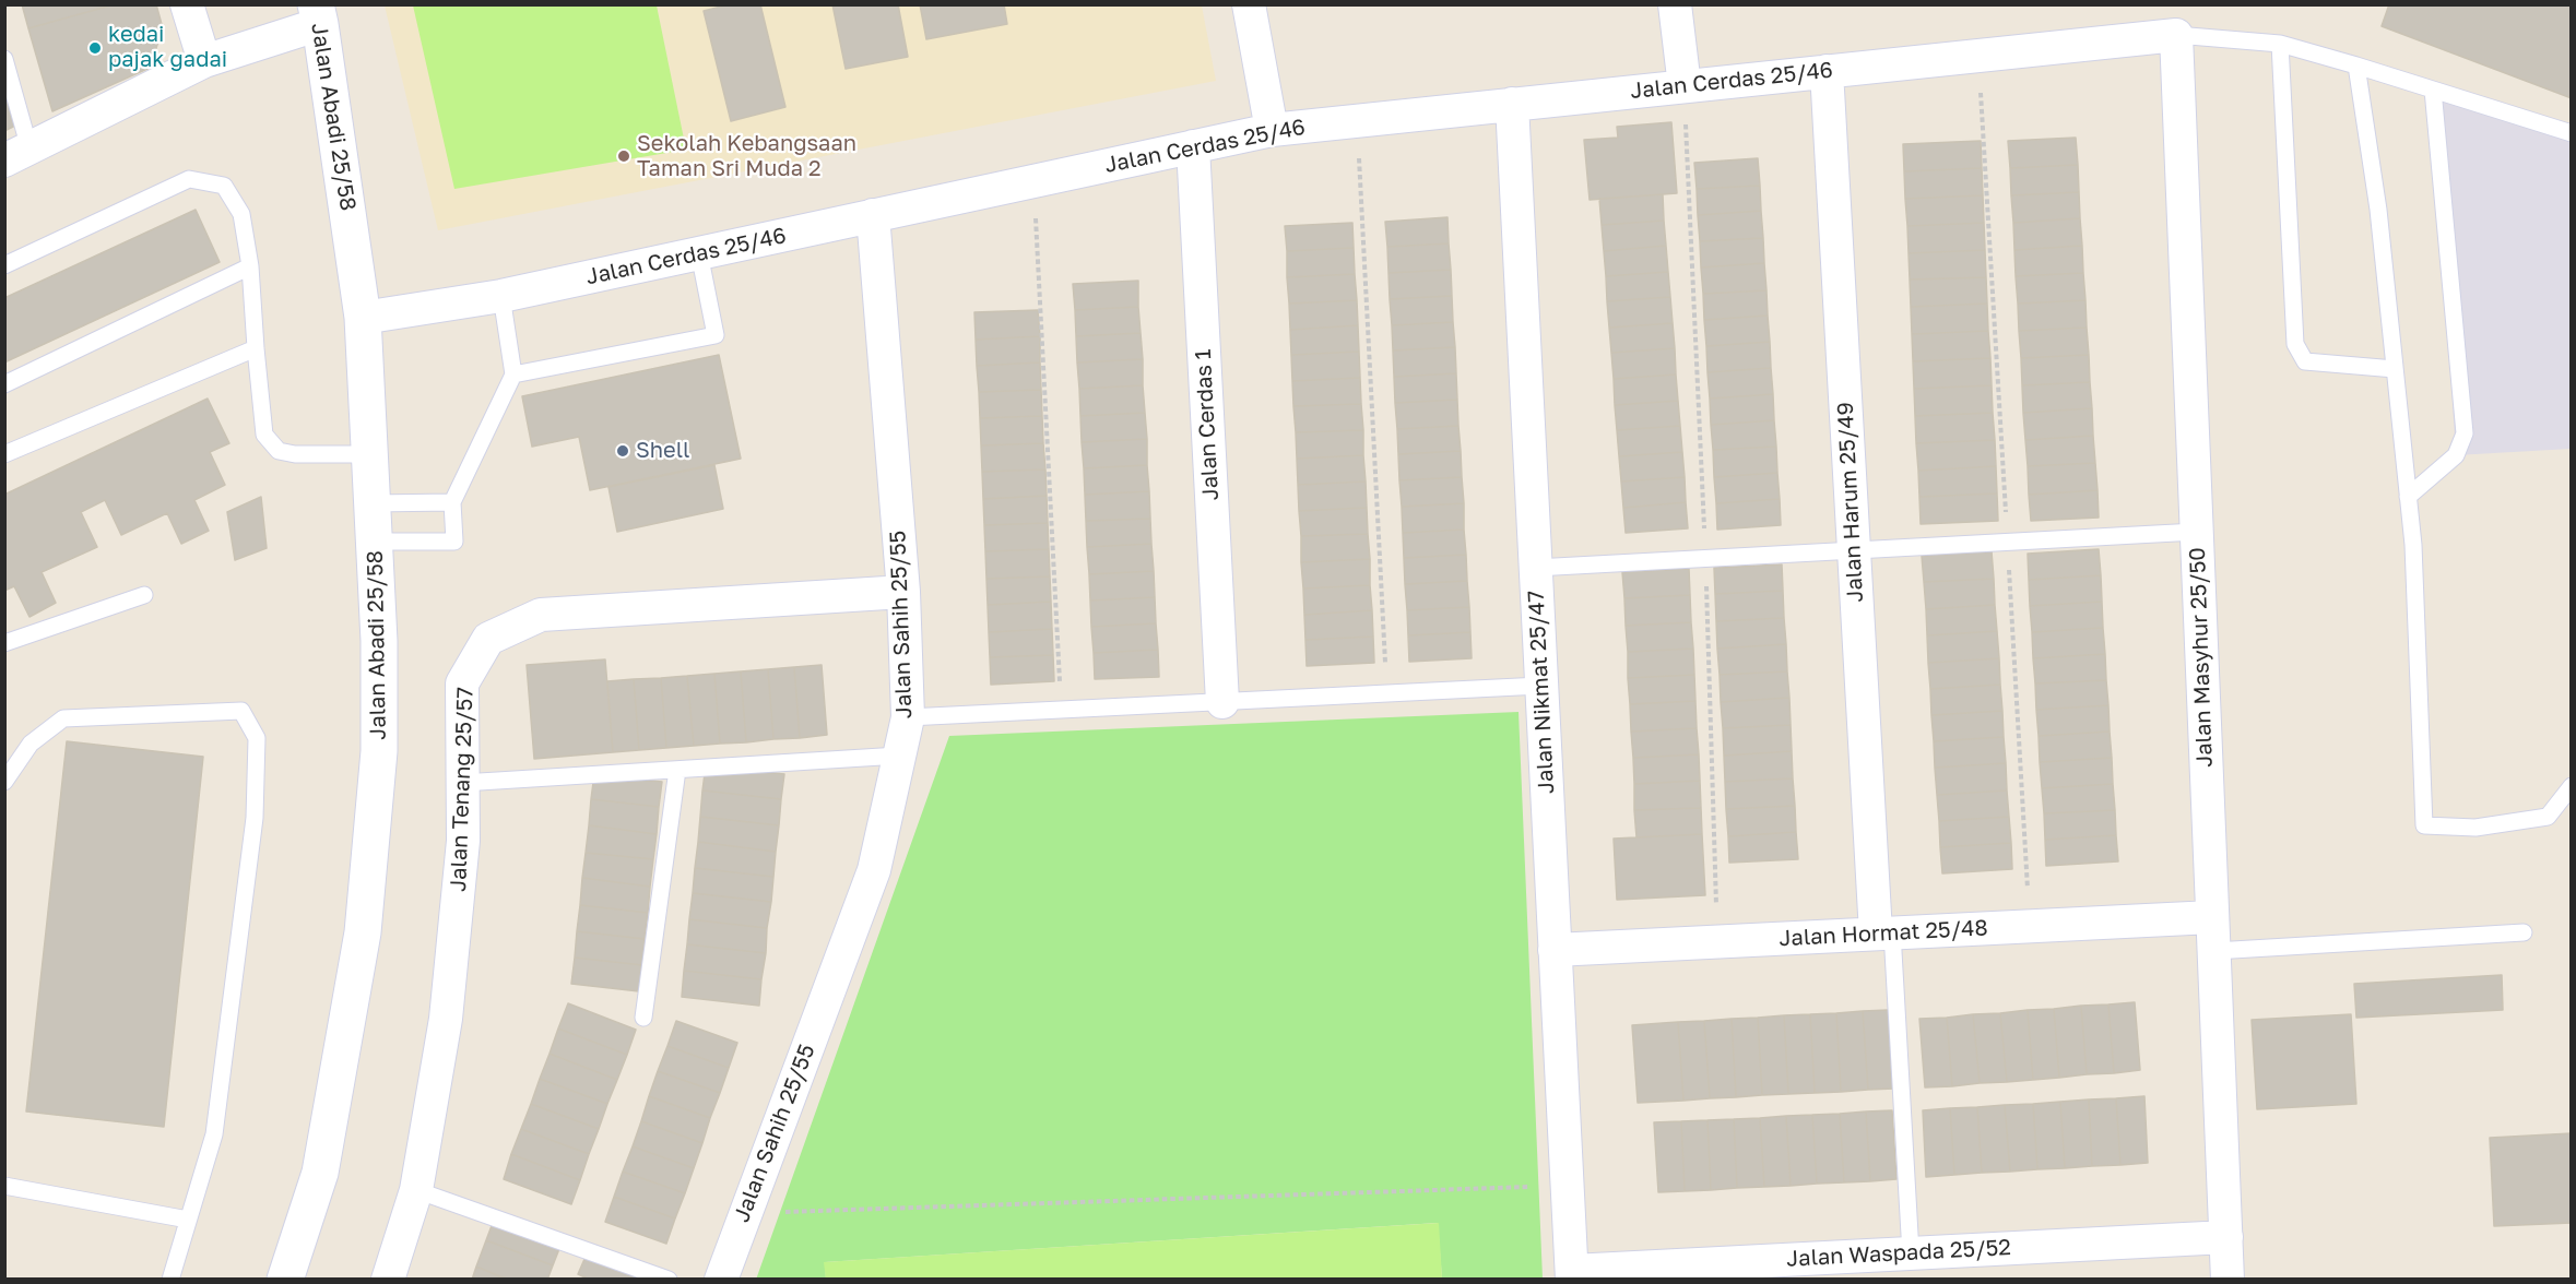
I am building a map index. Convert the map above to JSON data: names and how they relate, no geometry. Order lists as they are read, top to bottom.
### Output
{
  "streets": {
    "street": [
      "Jalan Cerdas 25/46",
      "Jalan Abadi 25/58",
      "Jalan Cerdas 1",
      "Jalan Harum 25/49",
      "Jalan Sahih 25/55",
      "Jalan Masyhur 25/50",
      "Jalan Nikmat 25/47",
      "Jalan Tenang 25/57",
      "Jalan Hormat 25/48",
      "Jalan Waspada 25/52"
    ]
  },
  "crossings": [
    ["Jalan Cerdas 25/46", "Jalan Abadi 25/58"],
    ["Jalan Cerdas 25/46", "Jalan Cerdas 1"],
    ["Jalan Cerdas 25/46", "Jalan Harum 25/49"],
    ["Jalan Cerdas 25/46", "Jalan Sahih 25/55"],
    ["Jalan Cerdas 25/46", "Jalan Masyhur 25/50"],
    ["Jalan Cerdas 25/46", "Jalan Nikmat 25/47"],
    ["Jalan Harum 25/49", "Jalan Hormat 25/48"],
    ["Jalan Sahih 25/55", "Jalan Tenang 25/57"],
    ["Jalan Masyhur 25/50", "Jalan Hormat 25/48"],
    ["Jalan Masyhur 25/50", "Jalan Waspada 25/52"],
    ["Jalan Nikmat 25/47", "Jalan Hormat 25/48"],
    ["Jalan Nikmat 25/47", "Jalan Waspada 25/52"]
  ],
  "places": ["kedai pajak gadai", "Sekolah Kebangsaan Taman Sri Muda 2", "Shell"]
}
